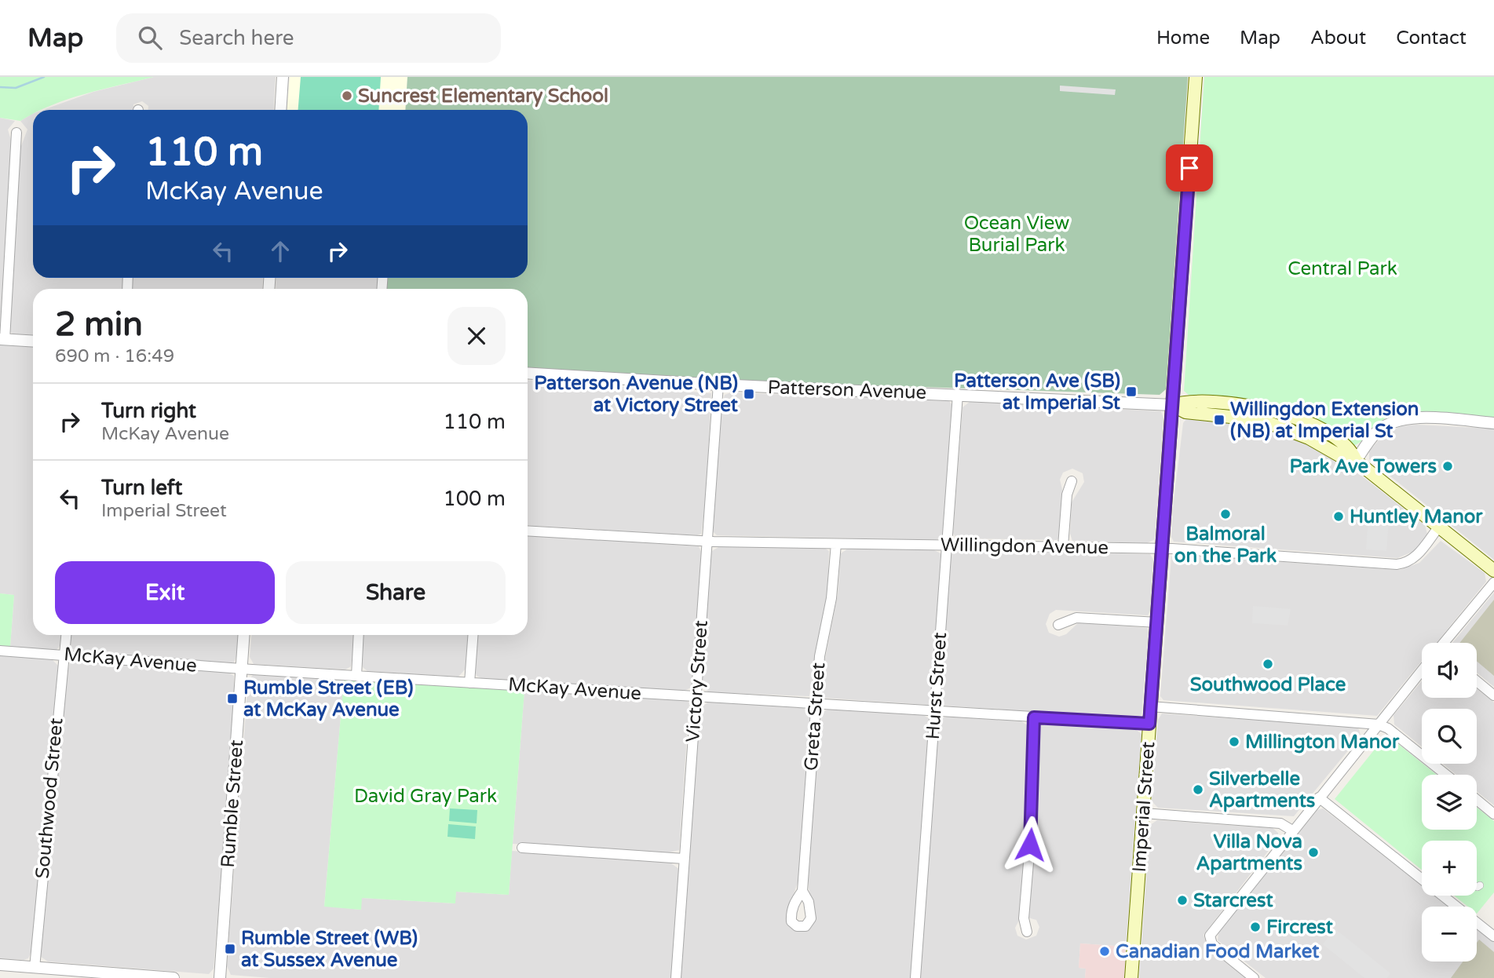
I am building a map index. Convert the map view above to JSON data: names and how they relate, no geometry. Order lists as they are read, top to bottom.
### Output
{
  "streets": {
    "main road": ["Imperial Street"],
    "street": [
      "Patterson Avenue",
      "Willingdon Avenue",
      "McKay Avenue",
      "Victory Street",
      "Hurst Street",
      "Greta Street",
      "Southwood Street",
      "Rumble Street"
    ]
  },
  "crossings": [
    ["Patterson Avenue", "Victory Street"],
    ["Patterson Avenue", "Hurst Street"],
    ["Patterson Avenue", "Imperial Street"],
    ["Willingdon Avenue", "Victory Street"],
    ["Willingdon Avenue", "Hurst Street"],
    ["Willingdon Avenue", "Greta Street"],
    ["Willingdon Avenue", "Imperial Street"],
    ["McKay Avenue", "Victory Street"],
    ["McKay Avenue", "Hurst Street"],
    ["McKay Avenue", "Greta Street"],
    ["McKay Avenue", "Southwood Street"],
    ["McKay Avenue", "Rumble Street"],
    ["McKay Avenue", "Imperial Street"]
  ],
  "parks": ["Ocean View Burial Park", "Central Park", "David Gray Park"],
  "places": {
    "other": [
      "Suncrest Elementary School",
      "Park Ave Towers",
      "Balmoral on the Park",
      "Huntley Manor",
      "Southwood Place",
      "Millington Manor",
      "Silverbelle Apartments",
      "Villa Nova Apartments",
      "Starcrest",
      "Fircrest",
      "Canadian Food Market"
    ],
    "transit": [
      "Patterson Ave (SB) at Imperial St",
      "Patterson Avenue (NB) at Victory Street",
      "Willingdon Extension (NB) at Imperial St",
      "Rumble Street (EB) at McKay Avenue",
      "Rumble Street (WB) at Sussex Avenue"
    ]
  },
  "page": {
    "header": "Map",
    "search": "Search here",
    "nav": [
      "Home",
      "Map",
      "About",
      "Contact"
    ],
    "turn": ["110 m", "McKay Avenue"],
    "heading": ["2 min", "690 m · 16:49"],
    "list": [
      {
        "name": "Turn right",
        "note": "McKay Avenue",
        "value": "110 m"
      },
      {
        "name": "Turn left",
        "note": "Imperial Street",
        "value": "100 m"
      }
    ],
    "buttons": ["Exit", "Share"],
    "map_buttons": ["+", "−"]
  }
}
